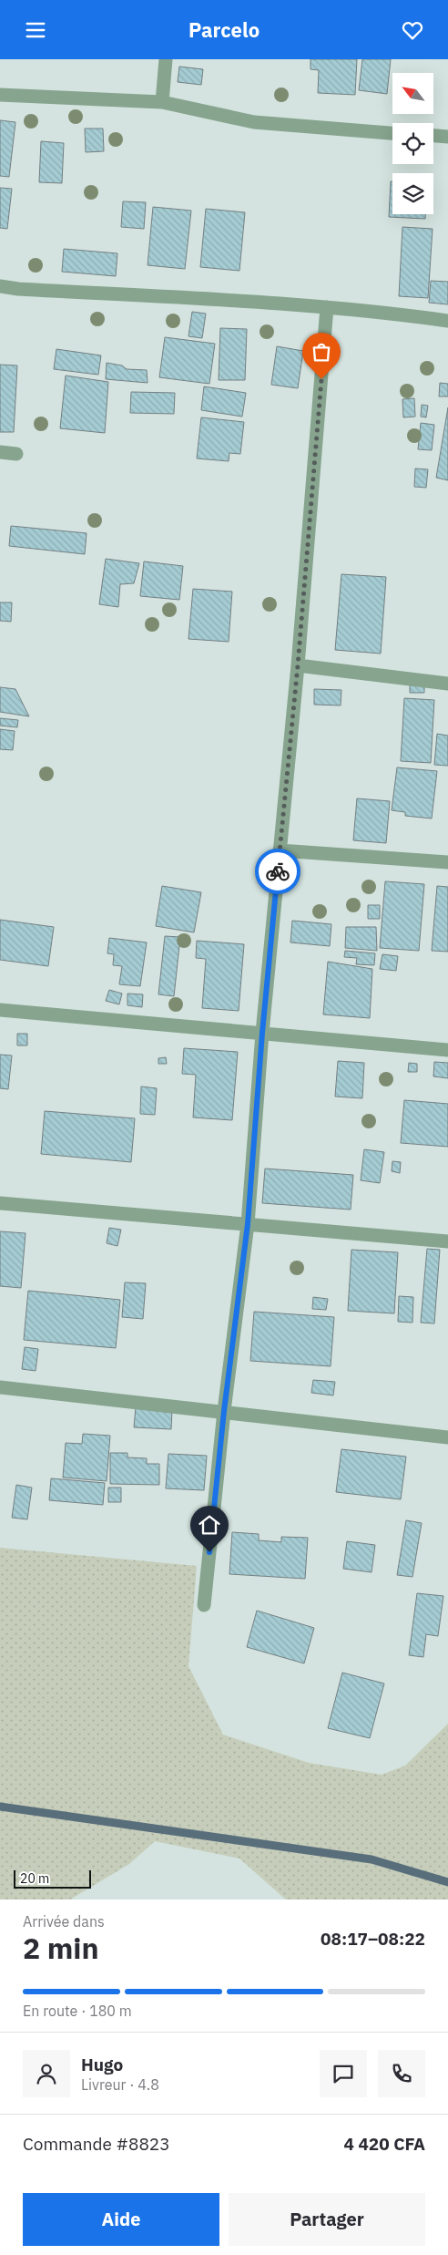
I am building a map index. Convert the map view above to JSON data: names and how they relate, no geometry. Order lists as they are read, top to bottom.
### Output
{
  "scale_bar": "20 m",
  "north": "top left",
  "page": {
    "header": "Parcelo",
    "scale": "20 m",
    "heading": ["2 min", "Arrivée dans", "08:17–08:22"],
    "panel": [
      "Hugo",
      "Livreur · 4.8",
      "Commande #8823",
      "4 420 CFA"
    ],
    "bar": "En route · 180 m",
    "buttons": ["Aide", "Partager"]
  }
}
